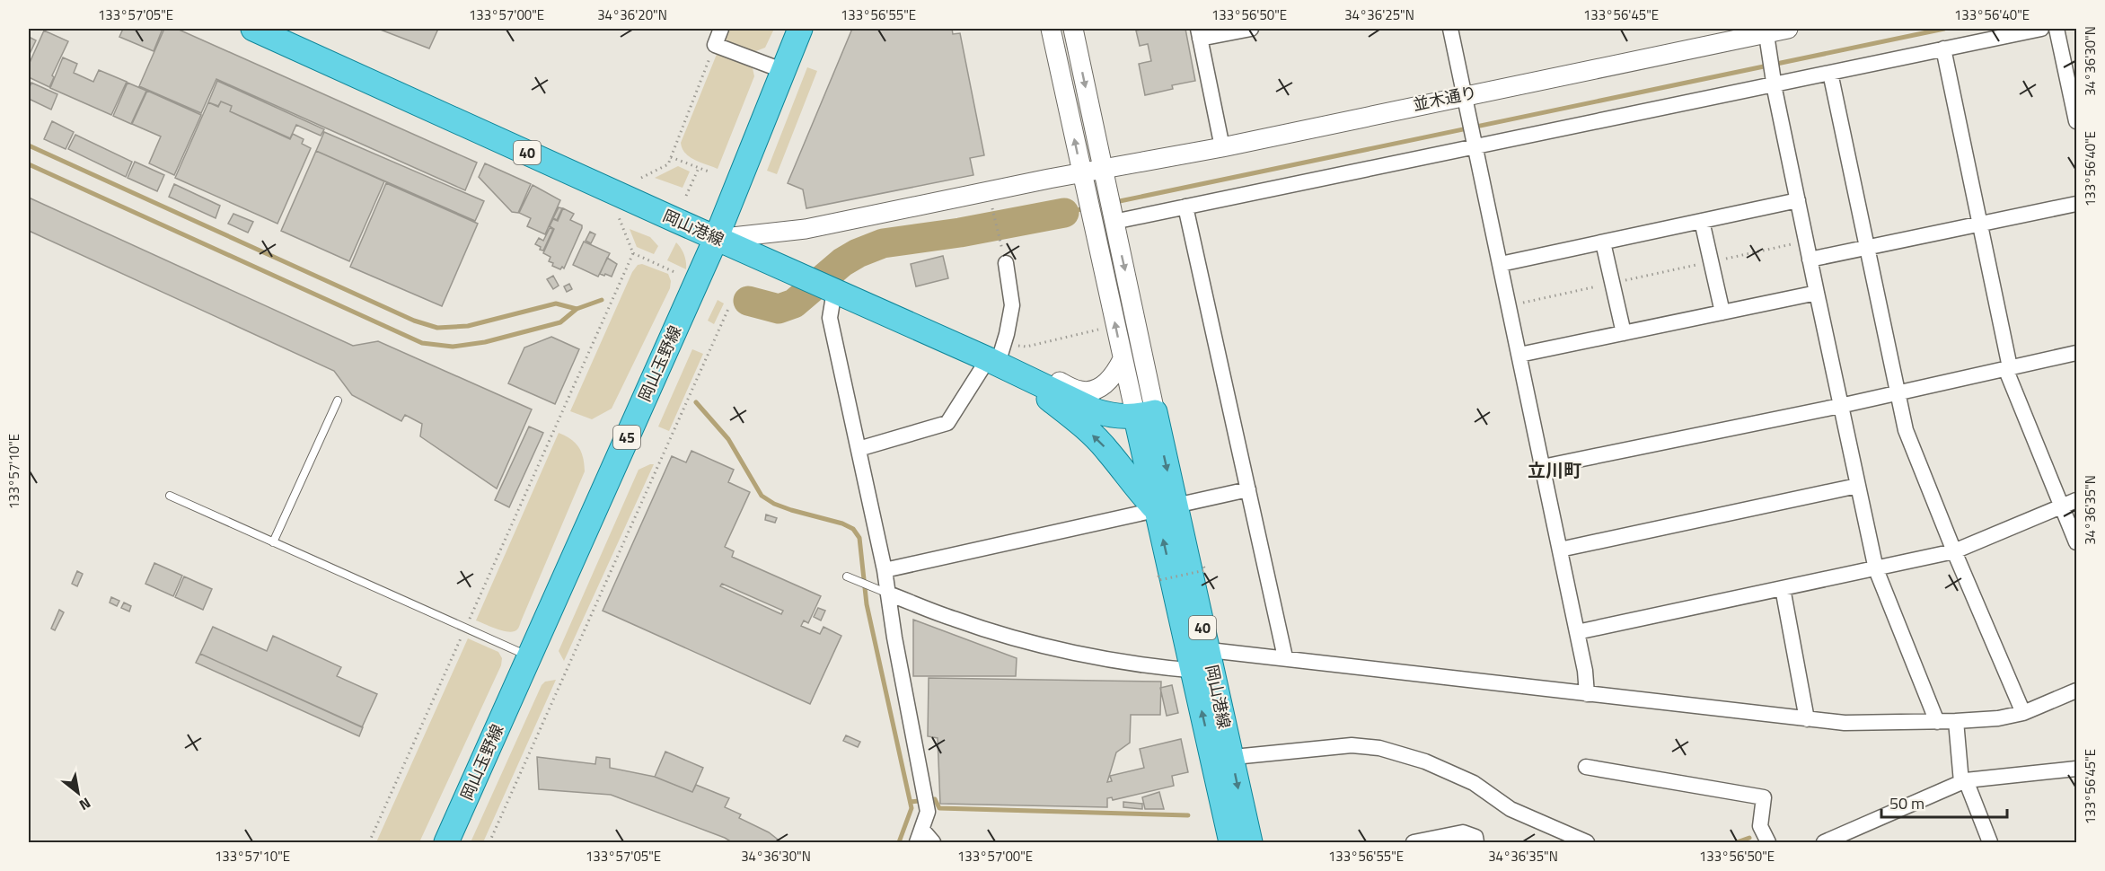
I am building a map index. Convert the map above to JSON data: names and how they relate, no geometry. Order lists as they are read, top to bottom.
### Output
{
  "streets": {
    "main road": [
      "40",
      "岡山港線",
      "岡山玉野線",
      "45"
    ],
    "street": ["並木通り"]
  },
  "crossings": [
    ["並木通り", "岡山港線"],
    ["並木通り", "岡山玉野線"],
    ["40", "岡山港線"],
    ["岡山港線", "岡山玉野線"]
  ],
  "districts": ["立川町"],
  "scale_bar": "50 m",
  "north": "bottom right",
  "coordinates": [
    "133°57'05\"E",
    "133°57'00\"E",
    "34°36'20\"N",
    "133°56'55\"E",
    "133°56'50\"E",
    "34°36'25\"N",
    "133°56'45\"E",
    "133°56'40\"E",
    "34°36'30\"N",
    "133°57'10\"E",
    "34°36'35\"N"
  ]
}
